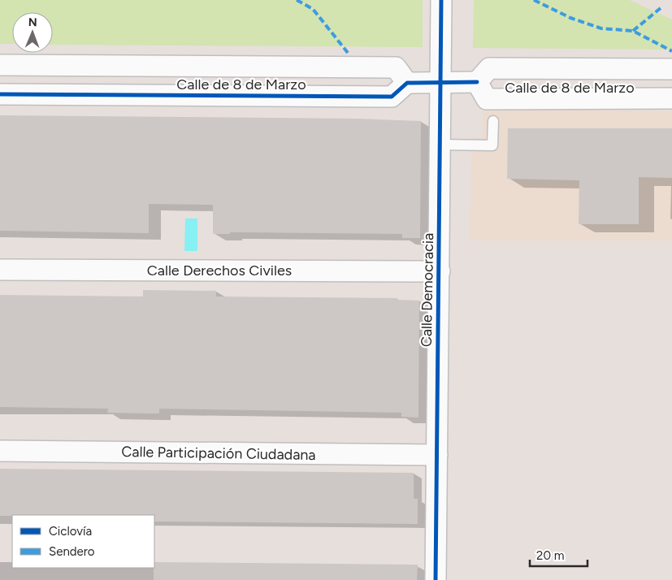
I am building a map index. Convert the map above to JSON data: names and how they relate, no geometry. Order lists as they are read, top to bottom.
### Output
{
  "streets": {
    "street": [
      "Calle de 8 de Marzo",
      "Calle Derechos Civiles",
      "Calle Democracia",
      "Calle Participación Ciudadana"
    ]
  },
  "crossings": [
    ["Calle Derechos Civiles", "Calle Democracia"],
    ["Calle Democracia", "Calle Participación Ciudadana"]
  ],
  "legend": ["Ciclovía", "Sendero"],
  "scale_bar": "20 m",
  "north": "top"
}
